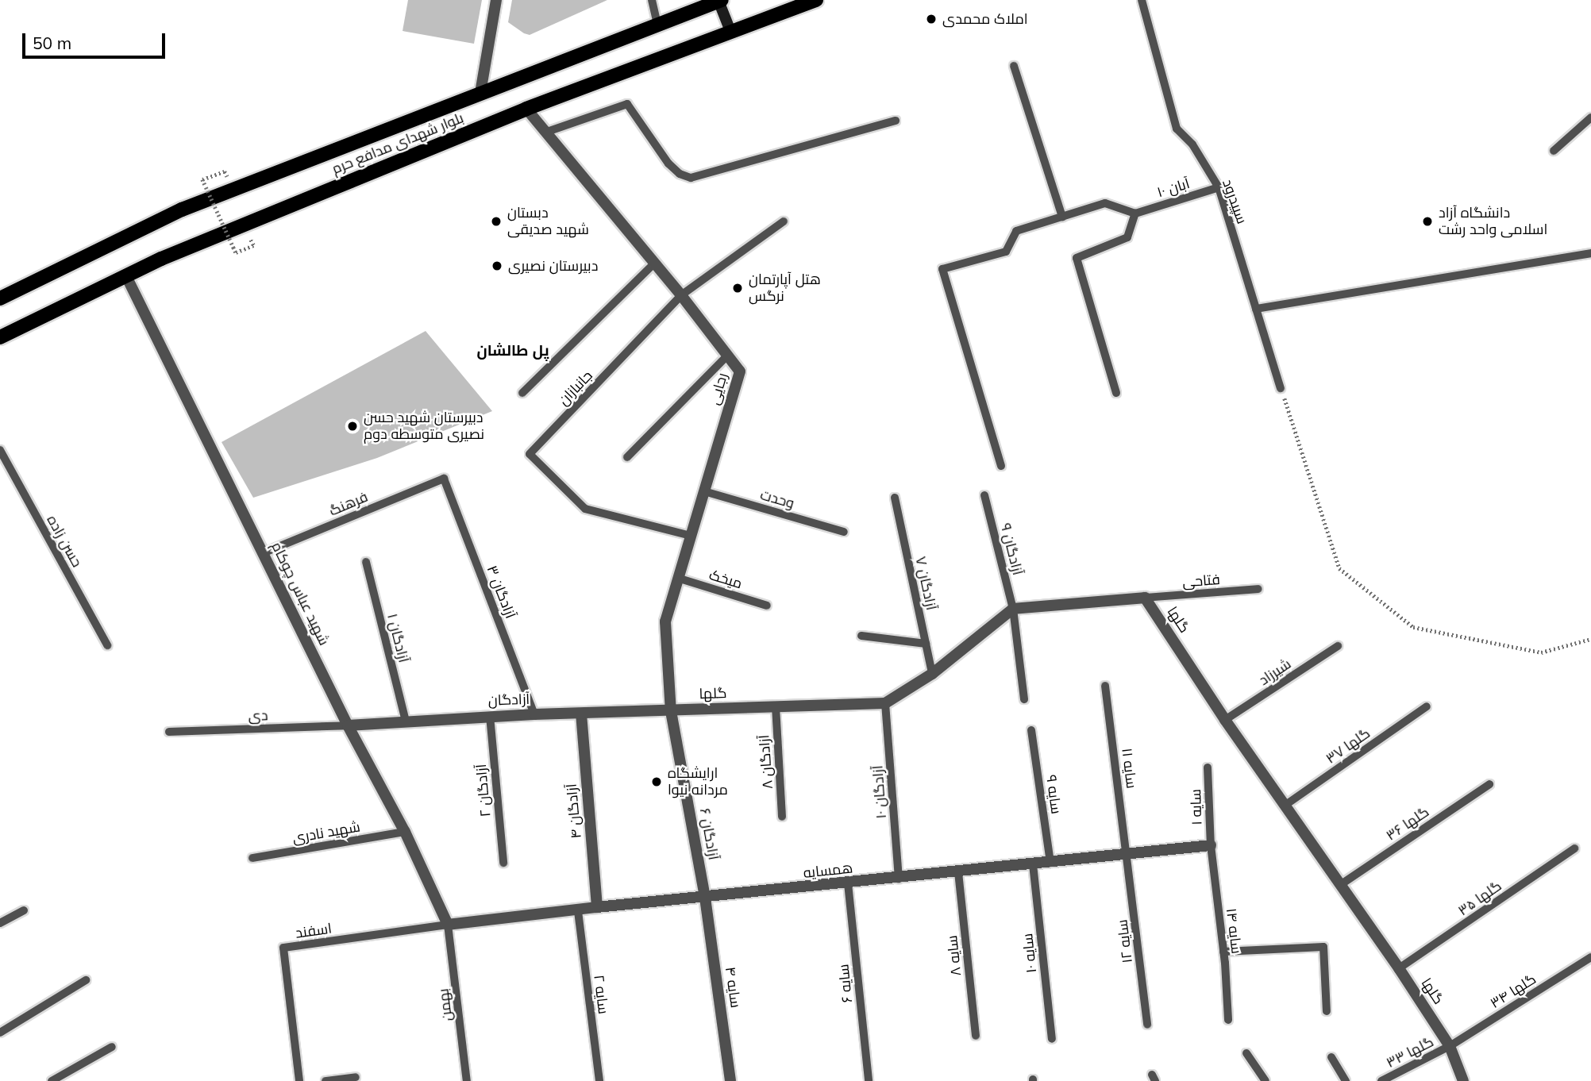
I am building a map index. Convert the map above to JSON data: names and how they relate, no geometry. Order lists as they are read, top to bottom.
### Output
{
  "streets": {
    "main road": ["بلوار شهدای مدافع حرم"],
    "street": [
      "رجایی",
      "شهید عباس چوکام",
      "گلها",
      "آزادگان",
      "آزادگان ۴",
      "آزادگان ۶",
      "همسایه",
      "سایه ۴"
    ],
    "lane": [
      "آبان ۱۰",
      "سپیدرود",
      "جانبازان",
      "وحدت",
      "فرهنگ",
      "حسن زاده",
      "آزادگان ۹",
      "میخک",
      "فتاحی",
      "آزادگان ۷",
      "آزادگان ۳",
      "آزادگان ۱",
      "شیرزاد",
      "دی",
      "گلها ۳۷",
      "آزادگان ۸",
      "سایه ۱۱",
      "آزادگان ۲",
      "آزادگان ۱۰",
      "سایه ۹",
      "سایه ۱",
      "گلها ۳۶",
      "شهید نادری",
      "گلها ۳۵",
      "اسفند",
      "سایه ۱۴",
      "سایه ۱۲",
      "سایه ۱۰",
      "سایه ۸",
      "سایه ۶",
      "گلها ۳۴",
      "سایه ۲",
      "بهمن",
      "گلها ۳۳"
    ]
  },
  "crossings": [
    ["بلوار شهدای مدافع حرم", "رجایی"],
    ["بلوار شهدای مدافع حرم", "شهید عباس چوکام"],
    ["آبان ۱۰", "سپیدرود"],
    ["جانبازان", "رجایی"],
    ["رجایی", "وحدت"],
    ["رجایی", "میخک"],
    ["رجایی", "گلها"],
    ["رجایی", "آزادگان"],
    ["رجایی", "آزادگان ۶"],
    ["فرهنگ", "آزادگان ۳"],
    ["فرهنگ", "شهید عباس چوکام"],
    ["فتاحی", "گلها"],
    ["آزادگان ۳", "آزادگان"],
    ["شهید عباس چوکام", "آزادگان"],
    ["شهید عباس چوکام", "دی"],
    ["شهید عباس چوکام", "شهید نادری"],
    ["شهید عباس چوکام", "همسایه"],
    ["شهید عباس چوکام", "اسفند"],
    ["شهید عباس چوکام", "بهمن"],
    ["گلها", "شیرزاد"],
    ["گلها", "آزادگان"],
    ["گلها", "گلها ۳۷"],
    ["گلها", "آزادگان ۸"],
    ["گلها", "آزادگان ۱۰"],
    ["گلها", "گلها ۳۶"],
    ["گلها", "آزادگان ۶"],
    ["گلها", "گلها ۳۵"],
    ["گلها", "گلها ۳۴"],
    ["گلها", "گلها ۳۳"],
    ["آزادگان ۱", "آزادگان"],
    ["آزادگان", "دی"],
    ["آزادگان", "آزادگان ۲"],
    ["آزادگان", "آزادگان ۴"],
    ["آزادگان", "آزادگان ۶"],
    ["سایه ۱۱", "همسایه"],
    ["سایه ۱۱", "سایه ۱۲"],
    ["آزادگان ۱۰", "همسایه"],
    ["سایه ۹", "همسایه"],
    ["سایه ۱", "همسایه"],
    ["سایه ۱", "سایه ۱۴"],
    ["آزادگان ۴", "همسایه"],
    ["آزادگان ۶", "همسایه"],
    ["آزادگان ۶", "سایه ۴"],
    ["همسایه", "اسفند"],
    ["همسایه", "سایه ۱۴"],
    ["همسایه", "سایه ۱۲"],
    ["همسایه", "سایه ۱۰"],
    ["همسایه", "سایه ۸"],
    ["همسایه", "سایه ۶"],
    ["همسایه", "سایه ۴"],
    ["همسایه", "سایه ۲"],
    ["همسایه", "بهمن"],
    ["اسفند", "بهمن"],
    ["گلها ۳۴", "گلها ۳۳"]
  ],
  "districts": ["پل طالشان"],
  "places": [
    "املاک محمدی",
    "دبستان شهید صدیقی",
    "دانشگاه آزاد اسلامی واحد رشت",
    "دبیرستان نصیری",
    "هتل آپارتمان نرگس",
    "دبیرستان شهید حسن نصیری متوسطه دوم",
    "ارایشگاه مردانه نیوا"
  ],
  "scale_bar": "50 m"
}
